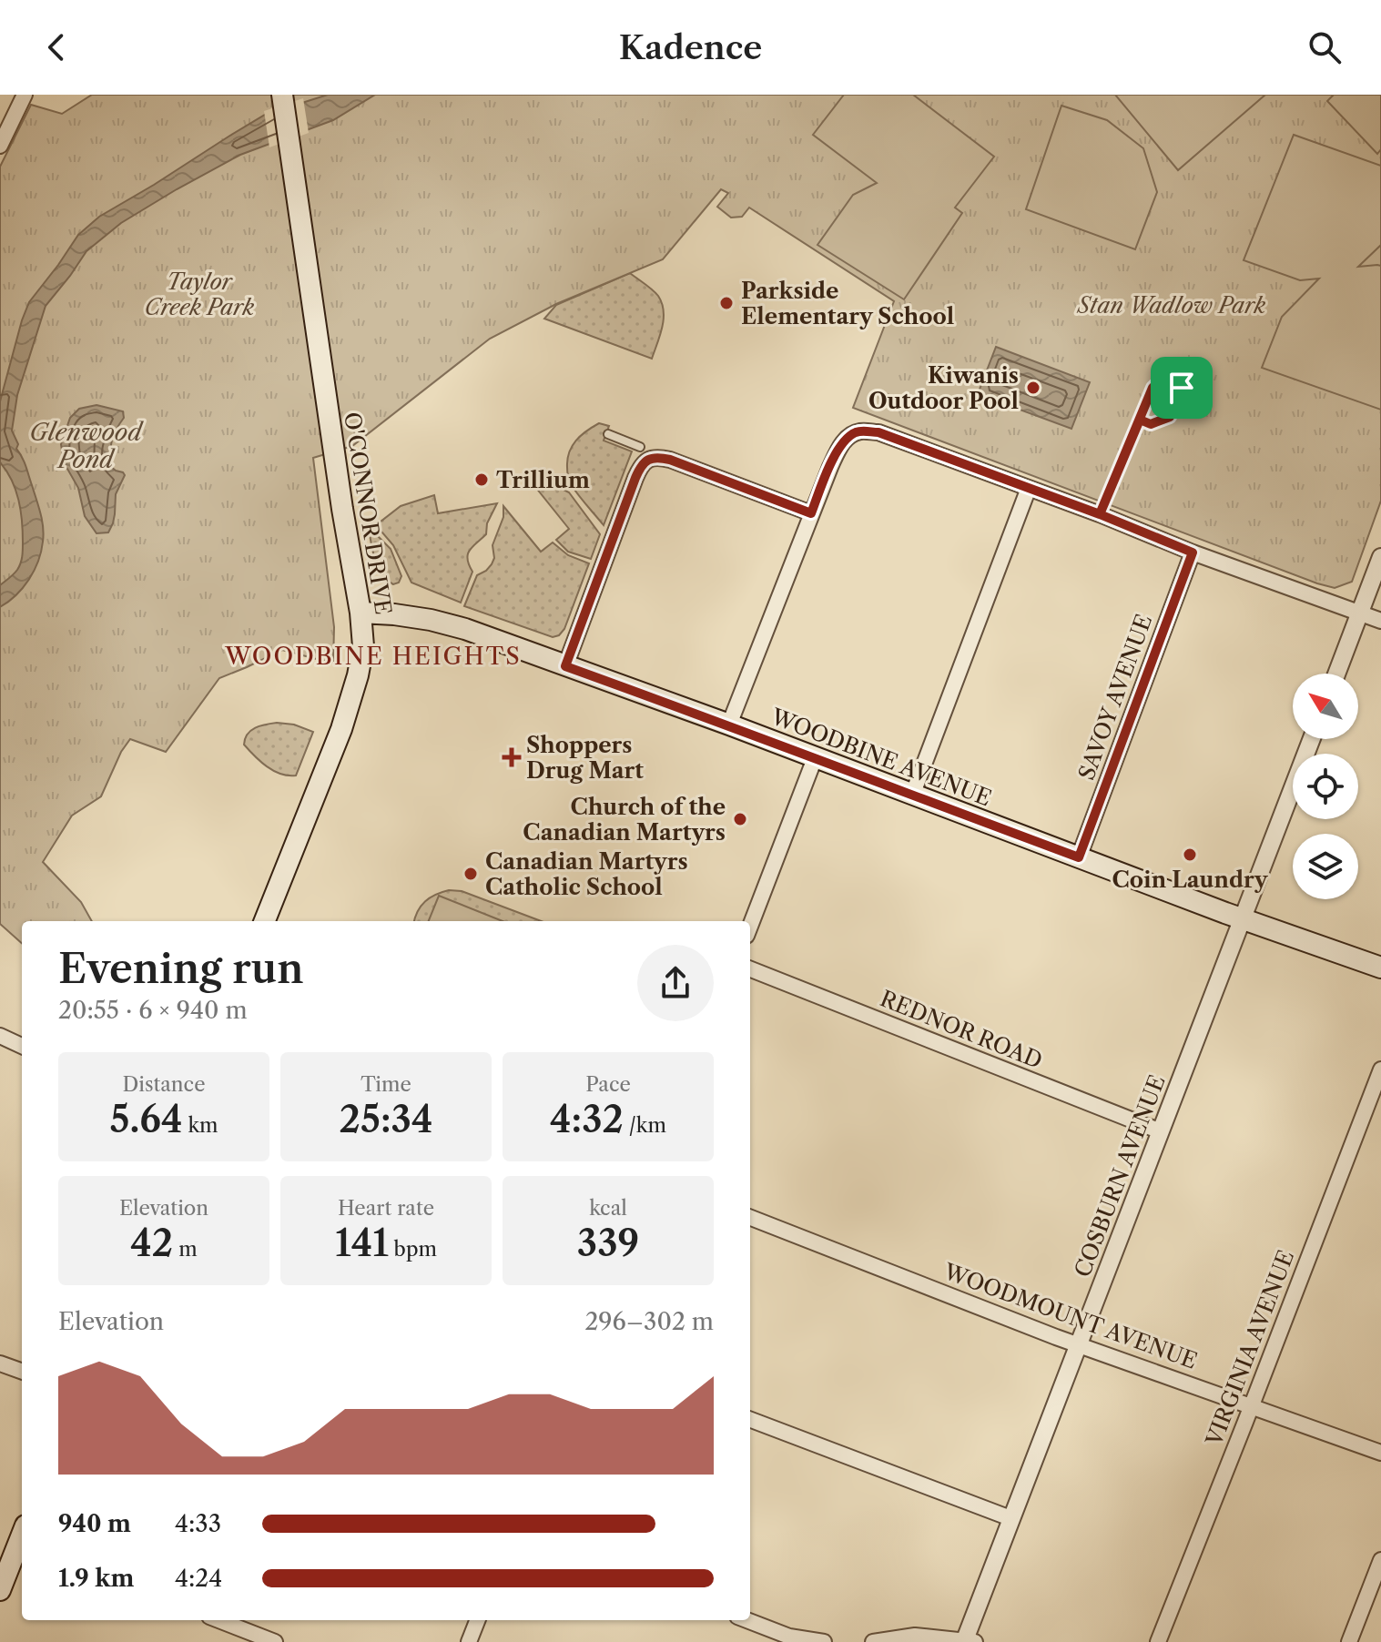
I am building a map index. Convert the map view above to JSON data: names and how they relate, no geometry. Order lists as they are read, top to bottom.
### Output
{
  "streets": {
    "main road": ["O'CONNOR DRIVE", "WOODBINE AVENUE"],
    "street": [
      "SAVOY AVENUE",
      "REDNOR ROAD",
      "COSBURN AVENUE",
      "WOODMOUNT AVENUE",
      "VIRGINIA AVENUE"
    ]
  },
  "crossings": [
    ["O'CONNOR DRIVE", "WOODBINE AVENUE"],
    ["SAVOY AVENUE", "WOODBINE AVENUE"],
    ["WOODBINE AVENUE", "COSBURN AVENUE"],
    ["REDNOR ROAD", "COSBURN AVENUE"],
    ["COSBURN AVENUE", "WOODMOUNT AVENUE"],
    ["WOODMOUNT AVENUE", "VIRGINIA AVENUE"]
  ],
  "districts": ["WOODBINE HEIGHTS"],
  "water": ["Glenwood Pond"],
  "parks": ["Taylor Creek Park", "Stan Wadlow Park"],
  "places": {
    "other": [
      "Parkside Elementary School",
      "Kiwanis Outdoor Pool",
      "Trillium",
      "Church of the Canadian Martyrs",
      "Coin Laundry",
      "Canadian Martyrs Catholic School"
    ],
    "health": ["Shoppers Drug Mart"]
  },
  "north": "top left",
  "page": {
    "header": "Kadence",
    "heading": ["Evening run", "20:55 · 6 × 940 m"],
    "stats": [
      ["Distance", "5.64 km"],
      ["Time", "25:34"],
      ["Pace", "4:32 /km"],
      ["Elevation", "42 m"],
      ["Heart rate", "141 bpm"],
      ["kcal", "339"]
    ],
    "chart": ["Elevation", "296–302 m"],
    "list": [
      {
        "name": "940 m",
        "note": "4:33"
      },
      {
        "name": "1.9 km",
        "note": "4:24"
      }
    ]
  }
}
